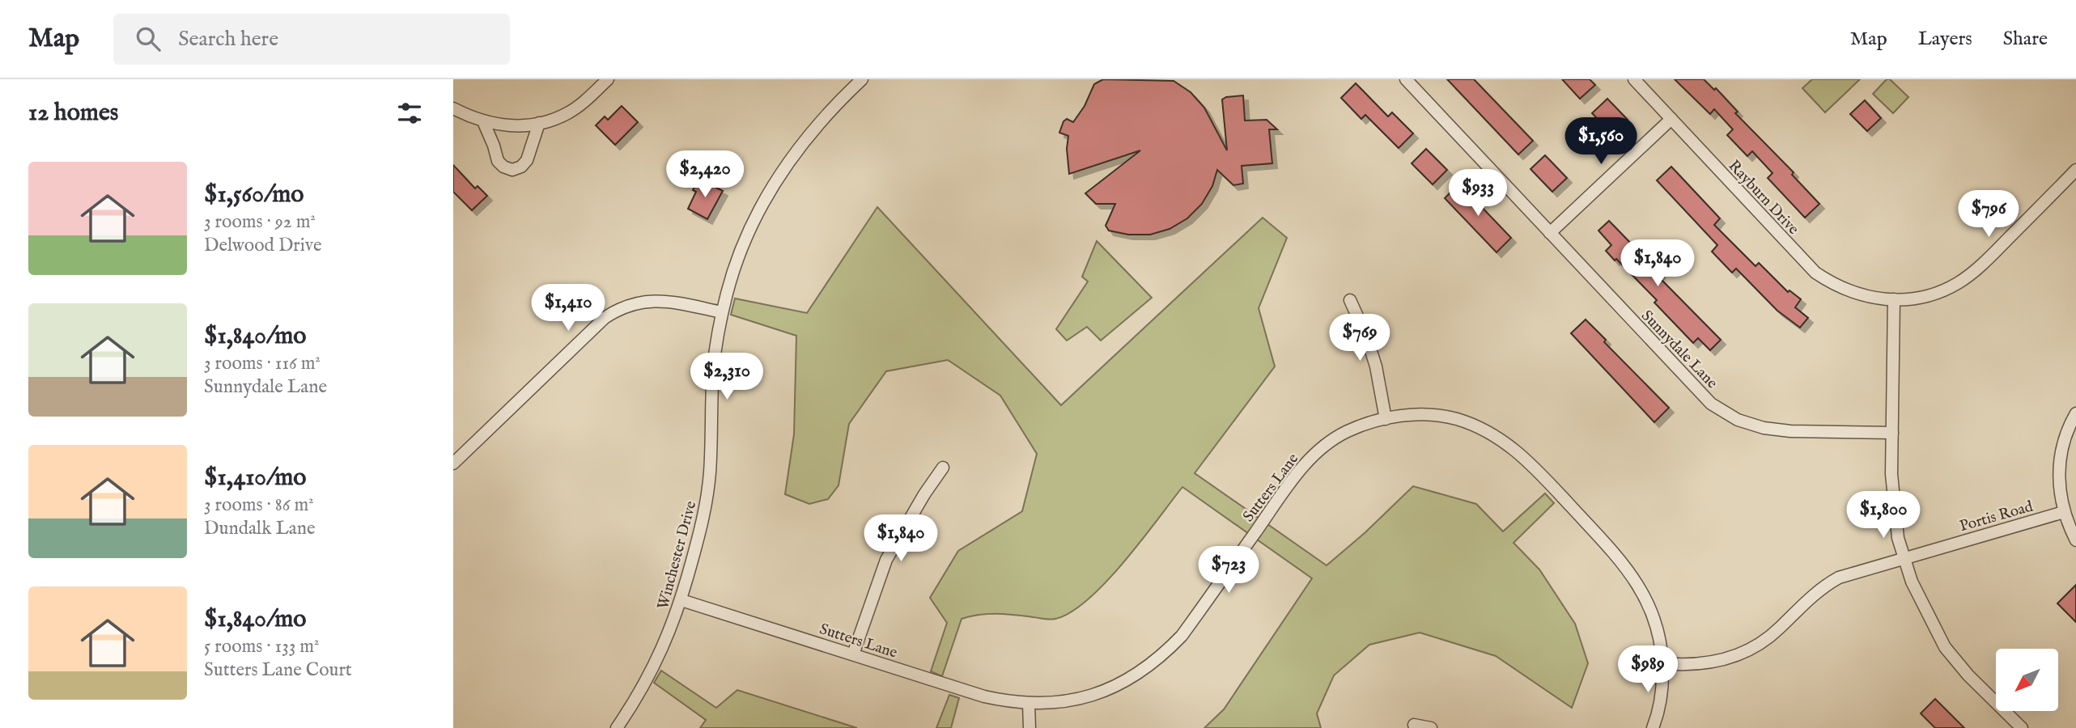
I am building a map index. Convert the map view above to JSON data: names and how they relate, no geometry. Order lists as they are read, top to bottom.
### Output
{
  "streets": {
    "street": [
      "Rayburn Drive",
      "Sunnydale Lane",
      "Sutters Lane",
      "Portis Road",
      "Winchester Drive"
    ]
  },
  "crossings": [
    ["Sutters Lane", "Portis Road"],
    ["Sutters Lane", "Winchester Drive"]
  ],
  "north": "bottom left",
  "page": {
    "header": "Map",
    "search": "Search here",
    "nav": ["Map", "Layers", "Share"],
    "heading": "12 homes",
    "price": [
      "$1,560",
      "$2,420",
      "$933",
      "$796",
      "$1,840",
      "$1,410",
      "$769",
      "$2,310",
      "$1,800",
      "$1,840",
      "$723",
      "$989"
    ],
    "list": [
      {
        "name": "$1,560/mo",
        "note": "3 rooms · 92 m² · Delwood Drive"
      },
      {
        "name": "$1,840/mo",
        "note": "3 rooms · 116 m² · Sunnydale Lane"
      },
      {
        "name": "$1,410/mo",
        "note": "3 rooms · 86 m² · Dundalk Lane"
      },
      {
        "name": "$1,840/mo",
        "note": "5 rooms · 133 m² · Sutters Lane Court"
      }
    ]
  }
}
